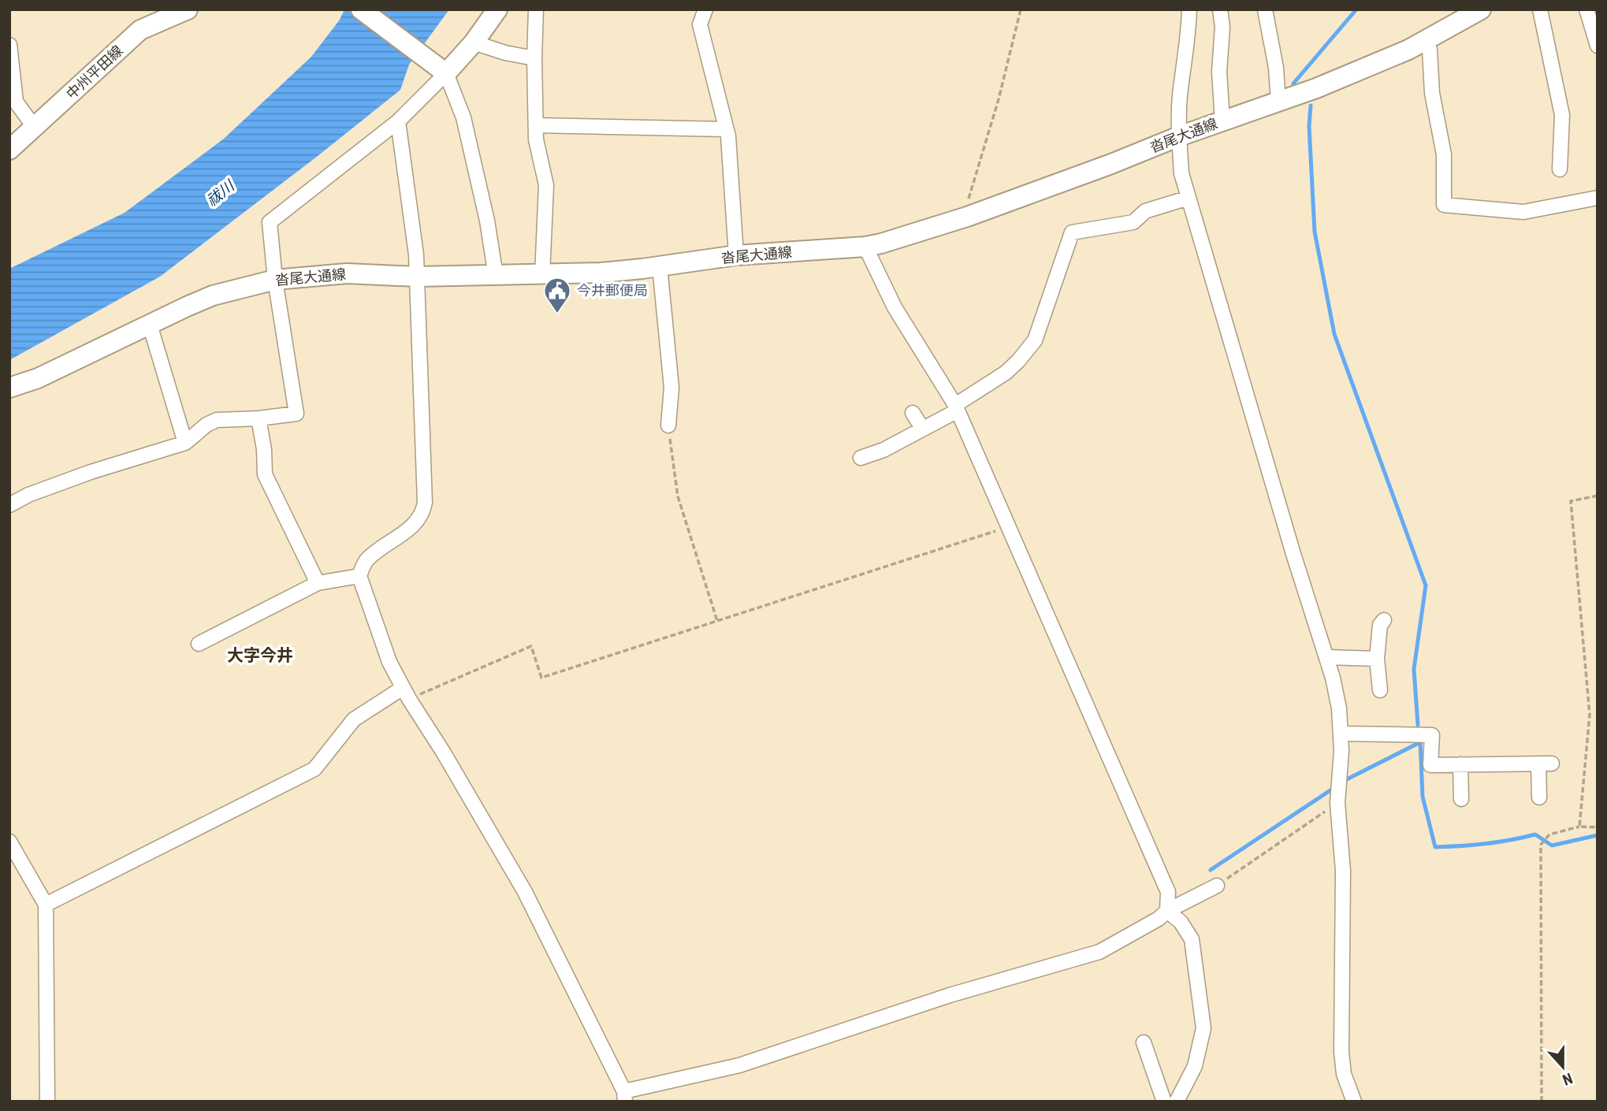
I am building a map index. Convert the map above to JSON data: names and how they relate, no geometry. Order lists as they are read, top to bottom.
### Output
{
  "streets": {
    "main road": ["中州平田線", "沓尾大通線"]
  },
  "districts": ["大字今井"],
  "water": ["祓川"],
  "places": {
    "public building": ["今井郵便局"]
  },
  "north": "bottom"
}
